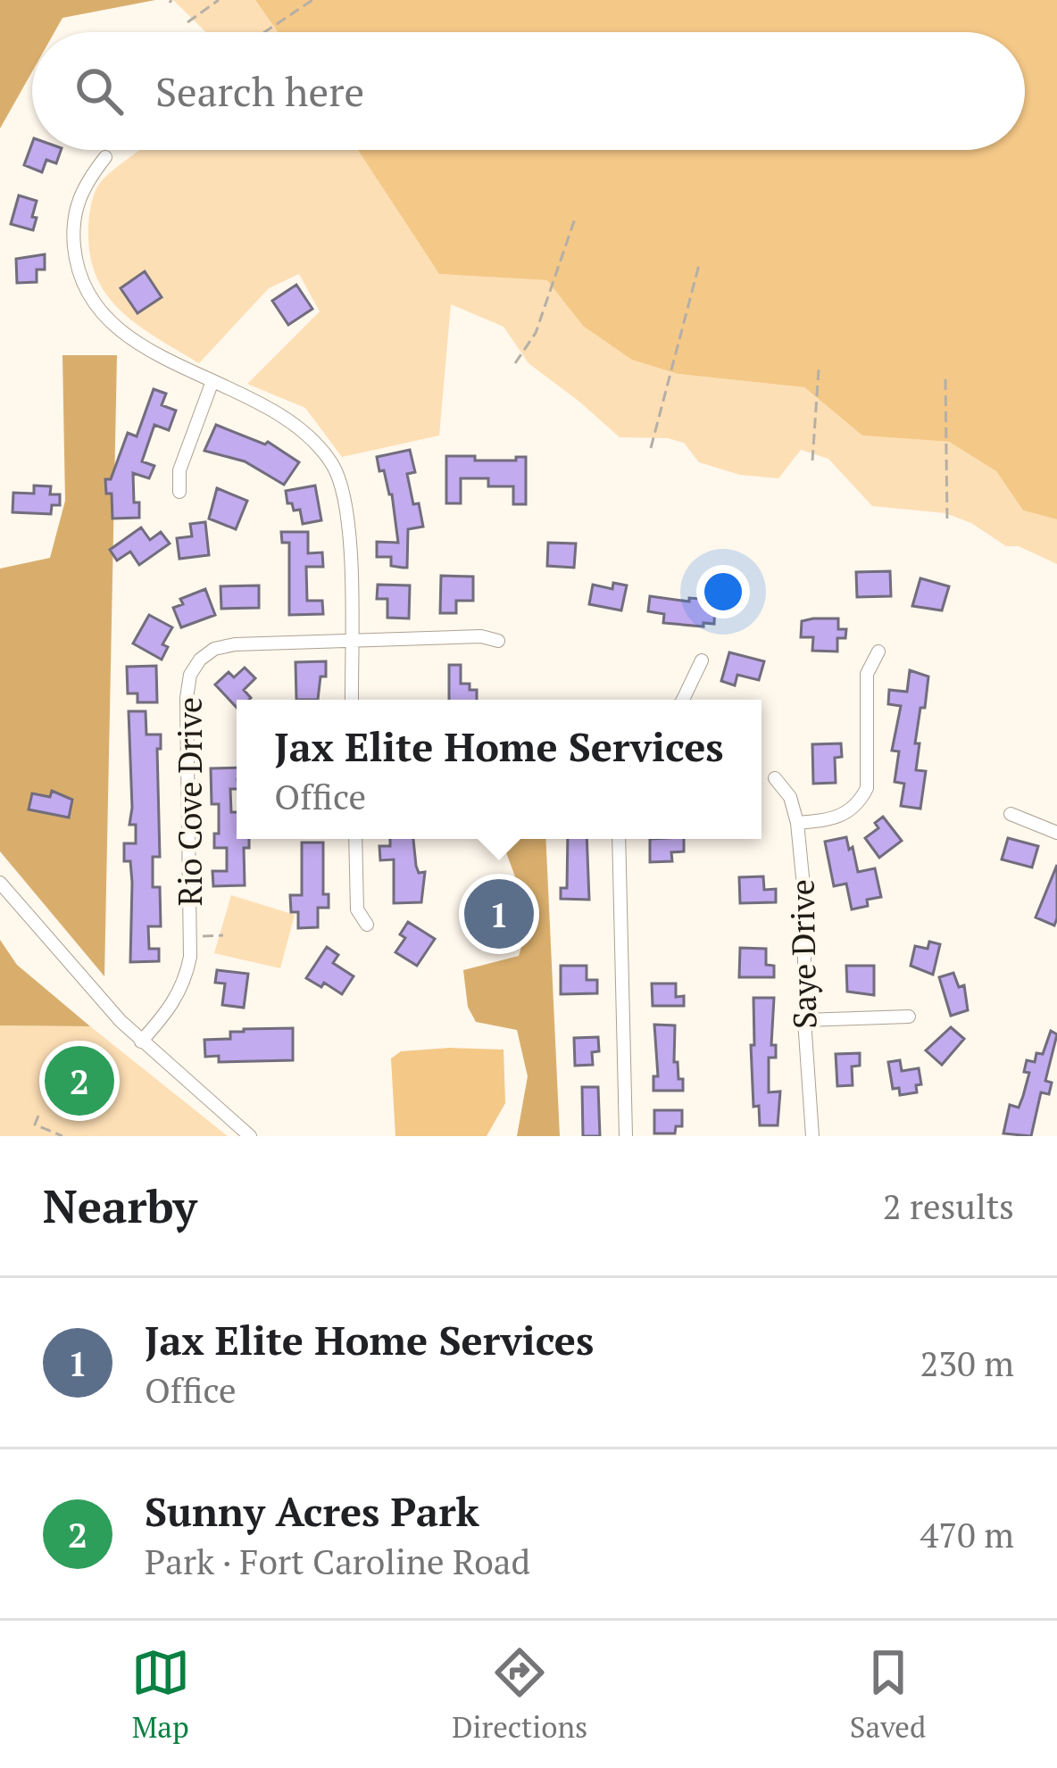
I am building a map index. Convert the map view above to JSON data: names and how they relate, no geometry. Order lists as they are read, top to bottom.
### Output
{
  "streets": {
    "street": ["Rio Cove Drive", "Saye Drive"]
  },
  "page": {
    "search": "Search here",
    "popup": ["Jax Elite Home Services", "Office"],
    "pins": ["1", "2"],
    "heading": ["Nearby", "2 results"],
    "list": [
      {
        "mark": "1",
        "name": "Jax Elite Home Services",
        "note": "Office",
        "value": "230 m"
      },
      {
        "mark": "2",
        "name": "Sunny Acres Park",
        "note": "Park · Fort Caroline Road",
        "value": "470 m"
      }
    ],
    "nav": ["Map", "Directions", "Saved"]
  }
}
